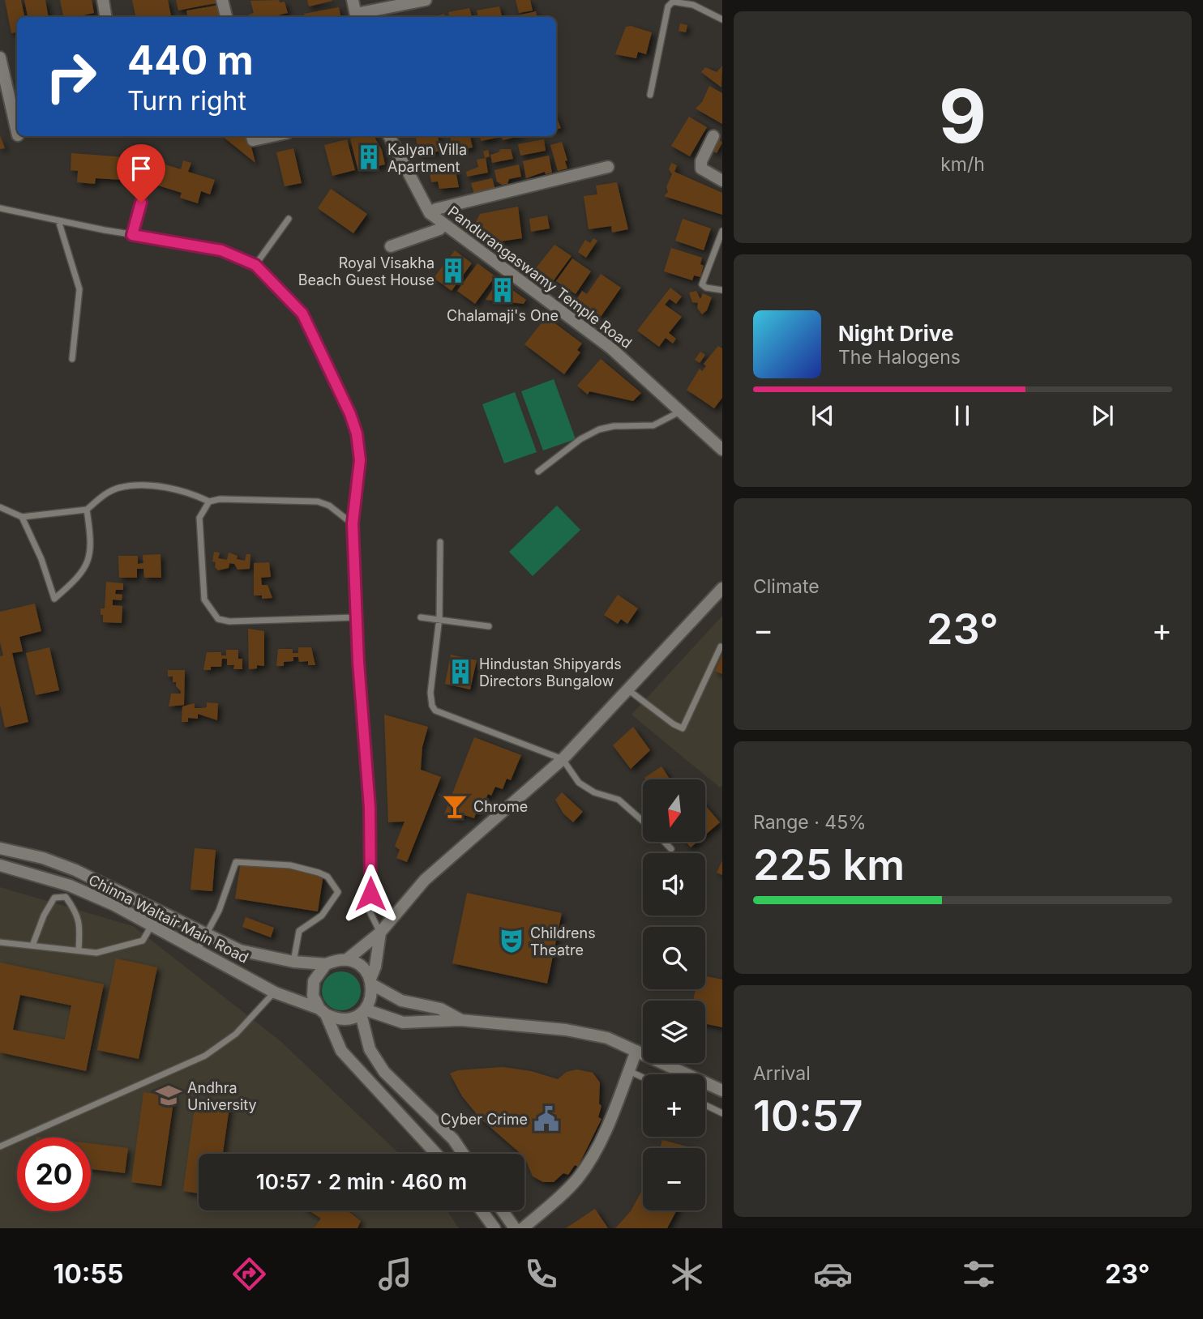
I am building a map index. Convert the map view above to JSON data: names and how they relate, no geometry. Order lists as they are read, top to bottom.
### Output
{
  "streets": {
    "street": ["Pandurangaswamy Temple Road", "Chinna Waltair Main Road"]
  },
  "places": {
    "building": [
      "Kalyan Villa Apartment",
      "Royal Visakha Beach Guest House",
      "Chalamaji's One",
      "Hindustan Shipyards Directors Bungalow"
    ],
    "bar": ["Chrome"],
    "theatre": ["Childrens Theatre"],
    "school or university": ["Andhra University"],
    "public building": ["Cyber Crime"]
  },
  "north": "bottom",
  "page": {
    "tile": [
      ["9", "km/h"],
      "Climate",
      ["Range · 45%", "225 km"],
      ["Arrival", "10:57"]
    ],
    "turn": ["440 m", "Turn right"],
    "song": ["Night Drive", "The Halogens"],
    "heat": ["−", "23°", "+"],
    "map_buttons": ["+", "−"],
    "limit": "20",
    "trip": "10:57 · 2 min · 460 m",
    "tabs": ["10:55", "23°"]
  }
}
